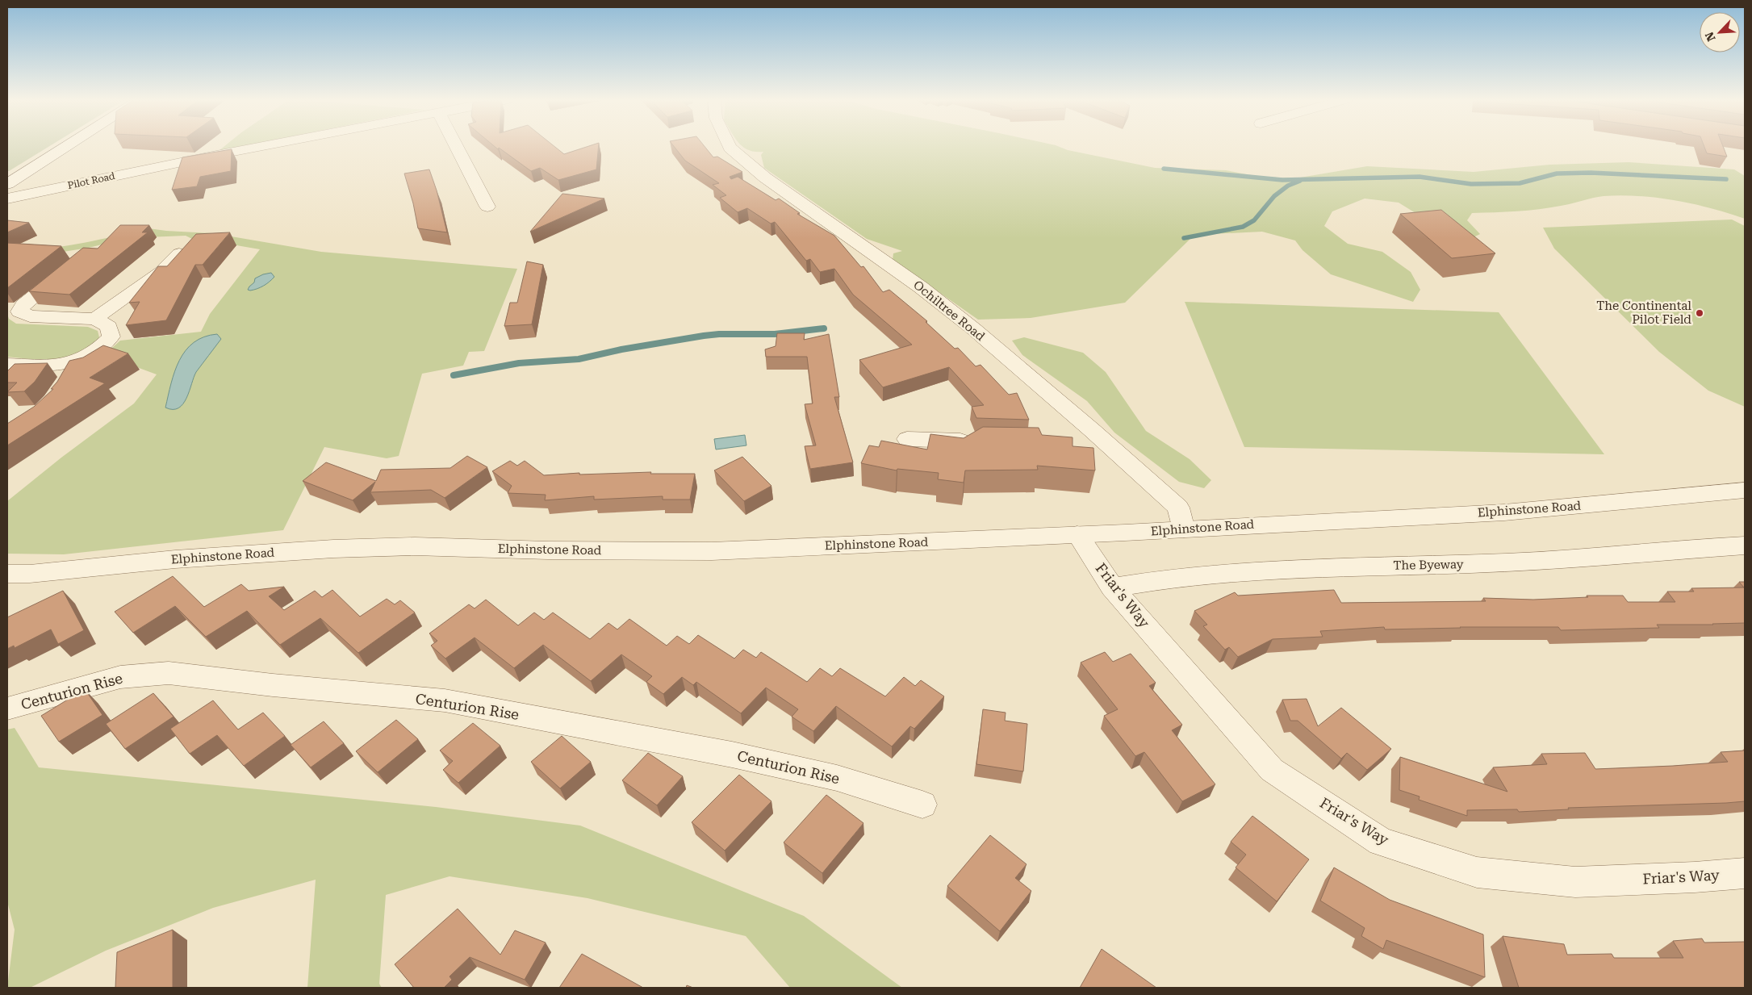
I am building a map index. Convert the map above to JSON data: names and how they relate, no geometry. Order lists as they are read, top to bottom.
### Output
{
  "streets": {
    "street": [
      "Pilot Road",
      "Ochiltree Road",
      "Elphinstone Road",
      "The Byeway",
      "Friar's Way",
      "Centurion Rise"
    ]
  },
  "crossings": [
    ["Ochiltree Road", "Elphinstone Road"],
    ["Elphinstone Road", "Friar's Way"],
    ["The Byeway", "Friar's Way"]
  ],
  "places": ["The Continental Pilot Field"],
  "north": "bottom left"
}
